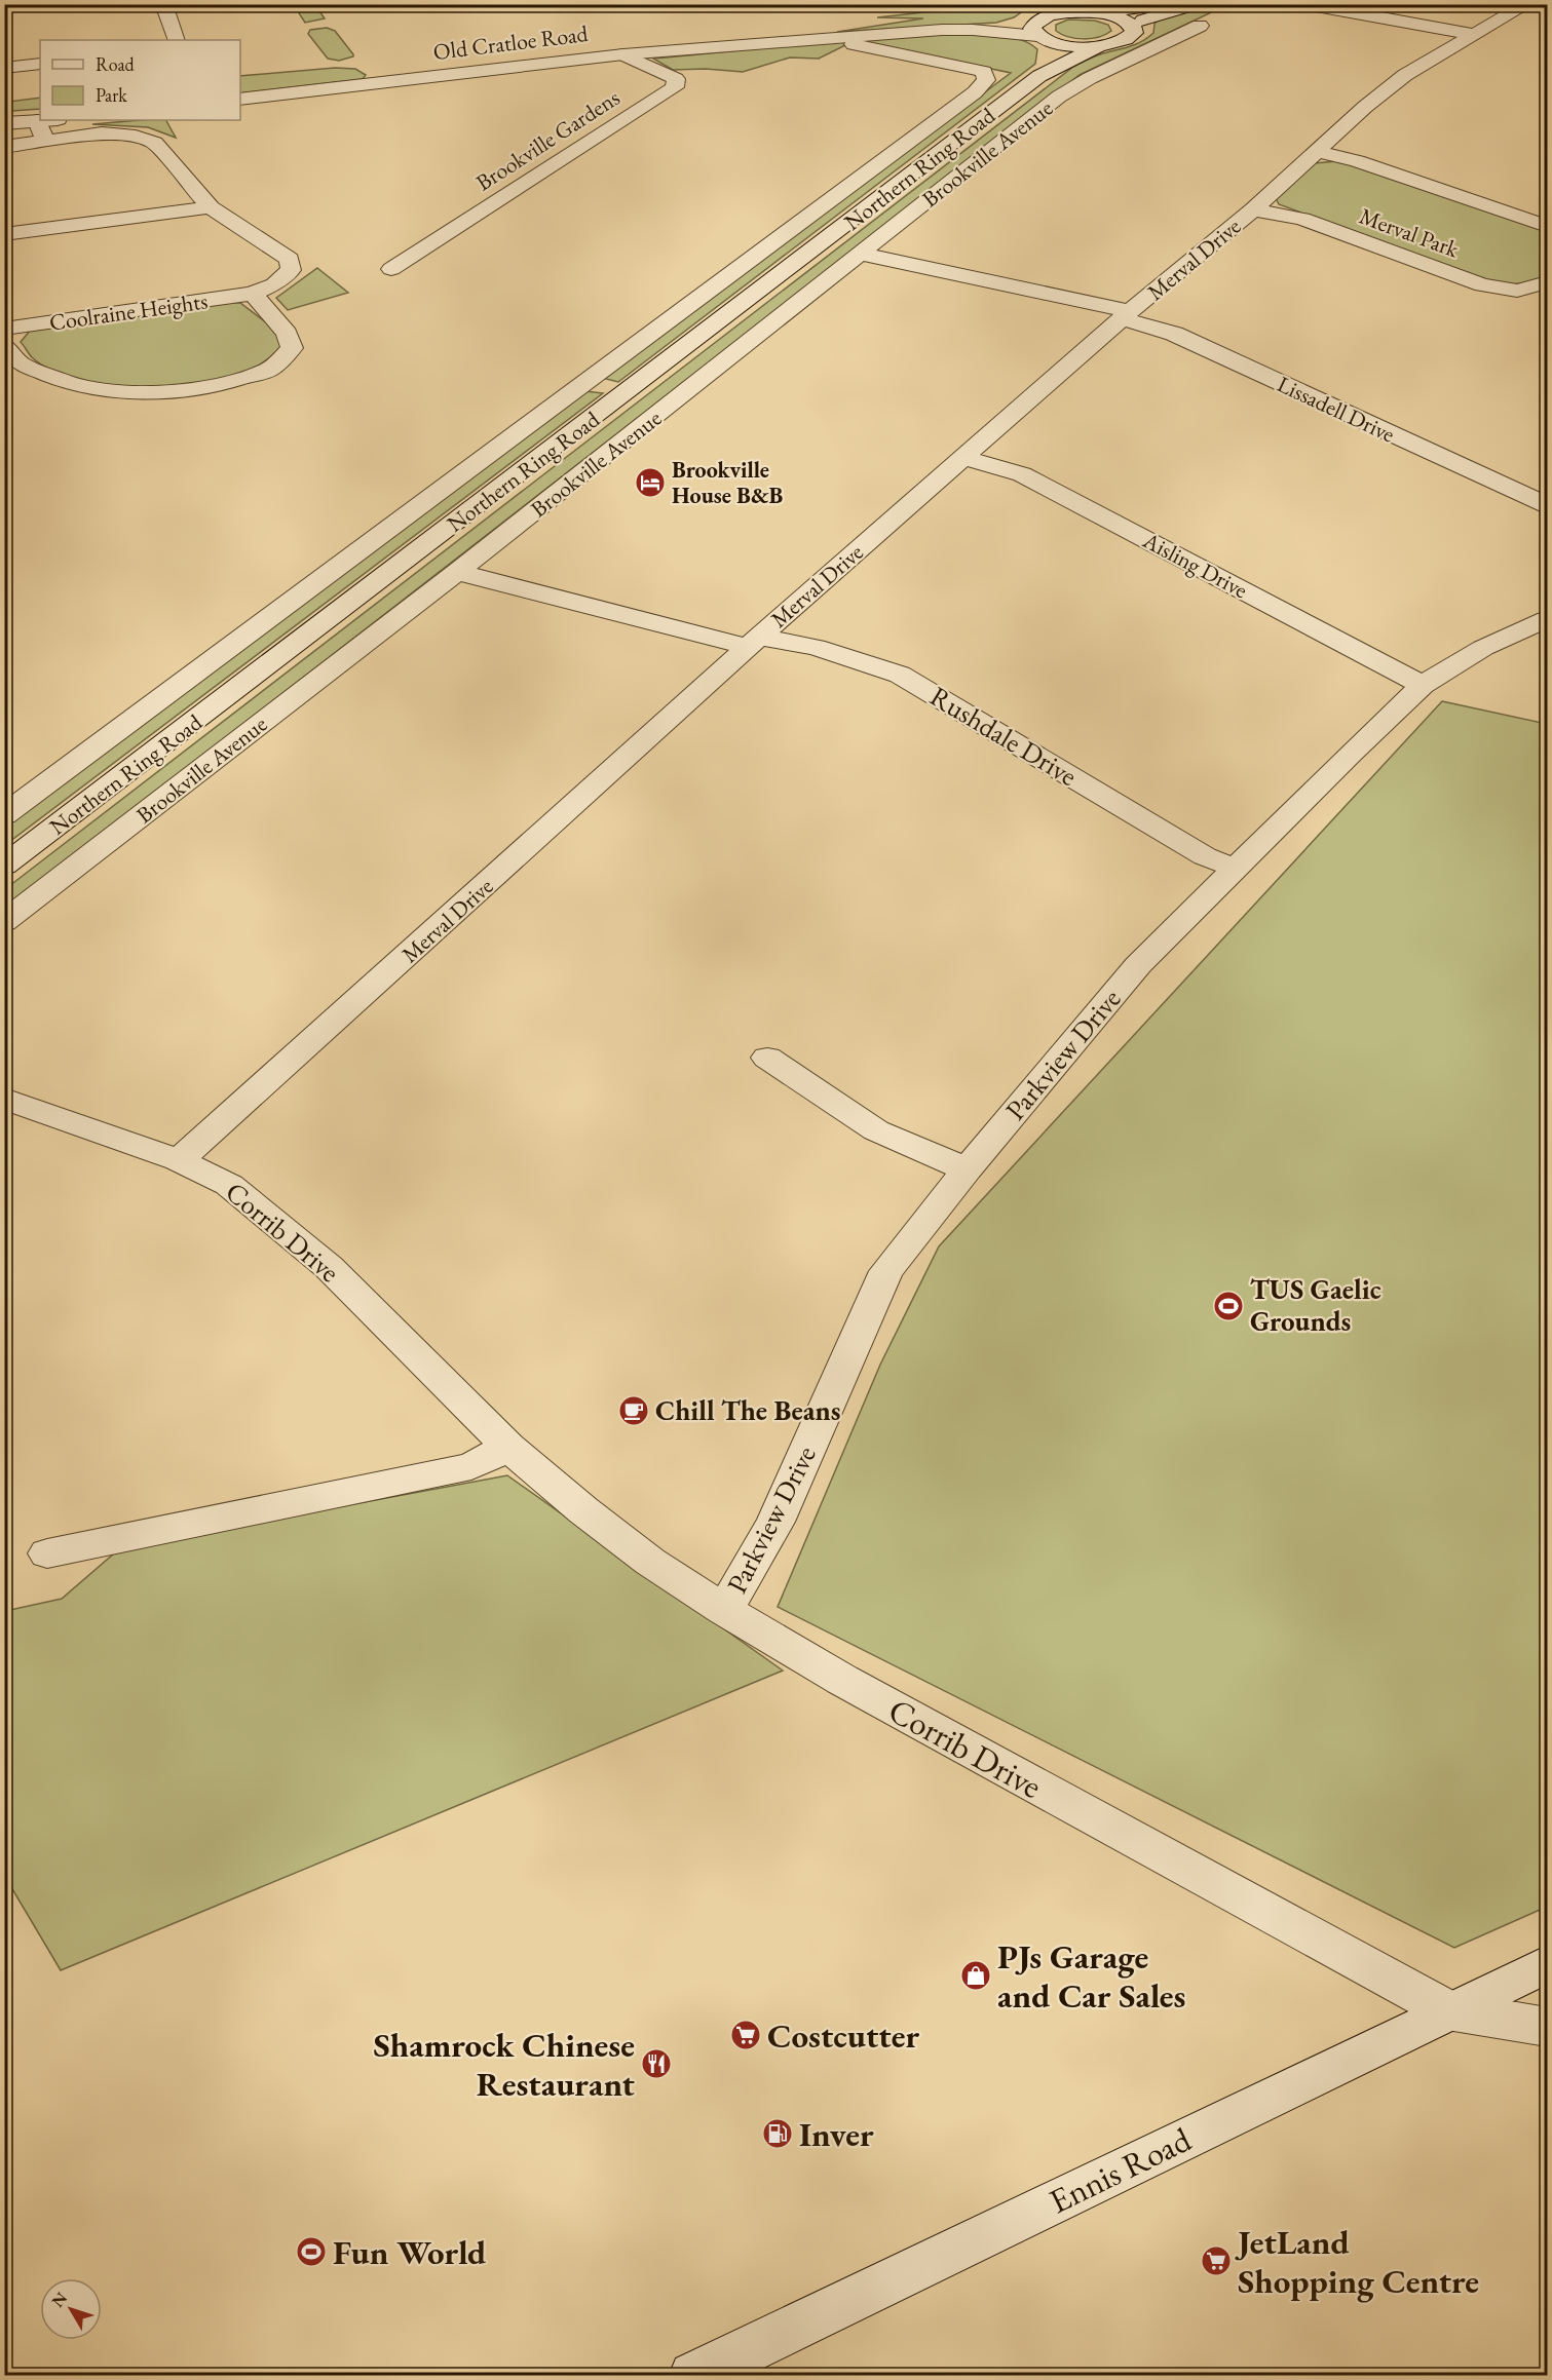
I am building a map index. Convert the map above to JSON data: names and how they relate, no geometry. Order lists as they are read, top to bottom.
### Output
{
  "streets": {
    "street": [
      "Old Cratloe Road",
      "Brookville Gardens",
      "Brookville Avenue",
      "Northern Ring Road",
      "Merval Park",
      "Merval Drive",
      "Coolraine Heights",
      "Lissadell Drive",
      "Aisling Drive",
      "Rushdale Drive",
      "Parkview Drive",
      "Corrib Drive",
      "Ennis Road"
    ]
  },
  "crossings": [
    ["Old Cratloe Road", "Brookville Gardens"],
    ["Brookville Avenue", "Lissadell Drive"],
    ["Brookville Avenue", "Rushdale Drive"],
    ["Merval Park", "Merval Drive"],
    ["Merval Drive", "Lissadell Drive"],
    ["Merval Drive", "Aisling Drive"],
    ["Merval Drive", "Rushdale Drive"],
    ["Merval Drive", "Corrib Drive"],
    ["Aisling Drive", "Parkview Drive"],
    ["Rushdale Drive", "Parkview Drive"],
    ["Parkview Drive", "Corrib Drive"],
    ["Corrib Drive", "Ennis Road"]
  ],
  "places": {
    "hotel": ["Brookville House B&B"],
    "sports": ["TUS Gaelic Grounds", "Fun World"],
    "cafe": ["Chill The Beans"],
    "shop": ["PJs Garage and Car Sales"],
    "supermarket": ["Costcutter", "JetLand Shopping Centre"],
    "restaurant": ["Shamrock Chinese Restaurant"],
    "fuel station": ["Inver"]
  },
  "legend": ["Road", "Park"],
  "north": "top left"
}
